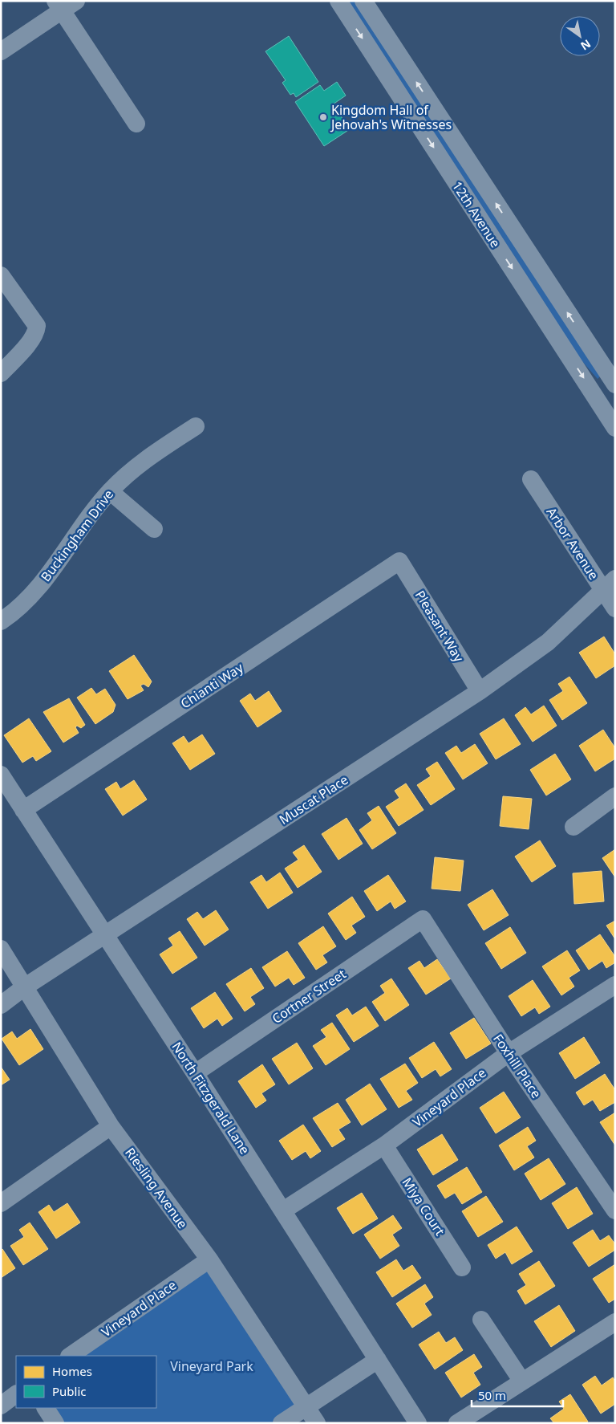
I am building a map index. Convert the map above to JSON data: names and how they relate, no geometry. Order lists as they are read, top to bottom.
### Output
{
  "streets": {
    "street": [
      "12th Avenue",
      "Buckingham Drive",
      "Arbor Avenue",
      "Pleasant Way",
      "Chianti Way",
      "Muscat Place",
      "Cortner Street",
      "Foxhill Place",
      "Vineyard Place",
      "North Fitzgerald Lane",
      "Riesling Avenue",
      "Miya Court"
    ]
  },
  "crossings": [
    ["Arbor Avenue", "Muscat Place"],
    ["Pleasant Way", "Chianti Way"],
    ["Pleasant Way", "Muscat Place"],
    ["Chianti Way", "North Fitzgerald Lane"],
    ["Muscat Place", "North Fitzgerald Lane"],
    ["Muscat Place", "Riesling Avenue"],
    ["Cortner Street", "Foxhill Place"],
    ["Cortner Street", "North Fitzgerald Lane"],
    ["Foxhill Place", "Vineyard Place"],
    ["Vineyard Place", "North Fitzgerald Lane"],
    ["Vineyard Place", "Riesling Avenue"],
    ["Vineyard Place", "Miya Court"]
  ],
  "parks": ["Vineyard Park"],
  "places": ["Kingdom Hall of Jehovah's Witnesses"],
  "legend": ["Homes", "Public"],
  "scale_bar": "50 m",
  "north": "bottom right"
}
